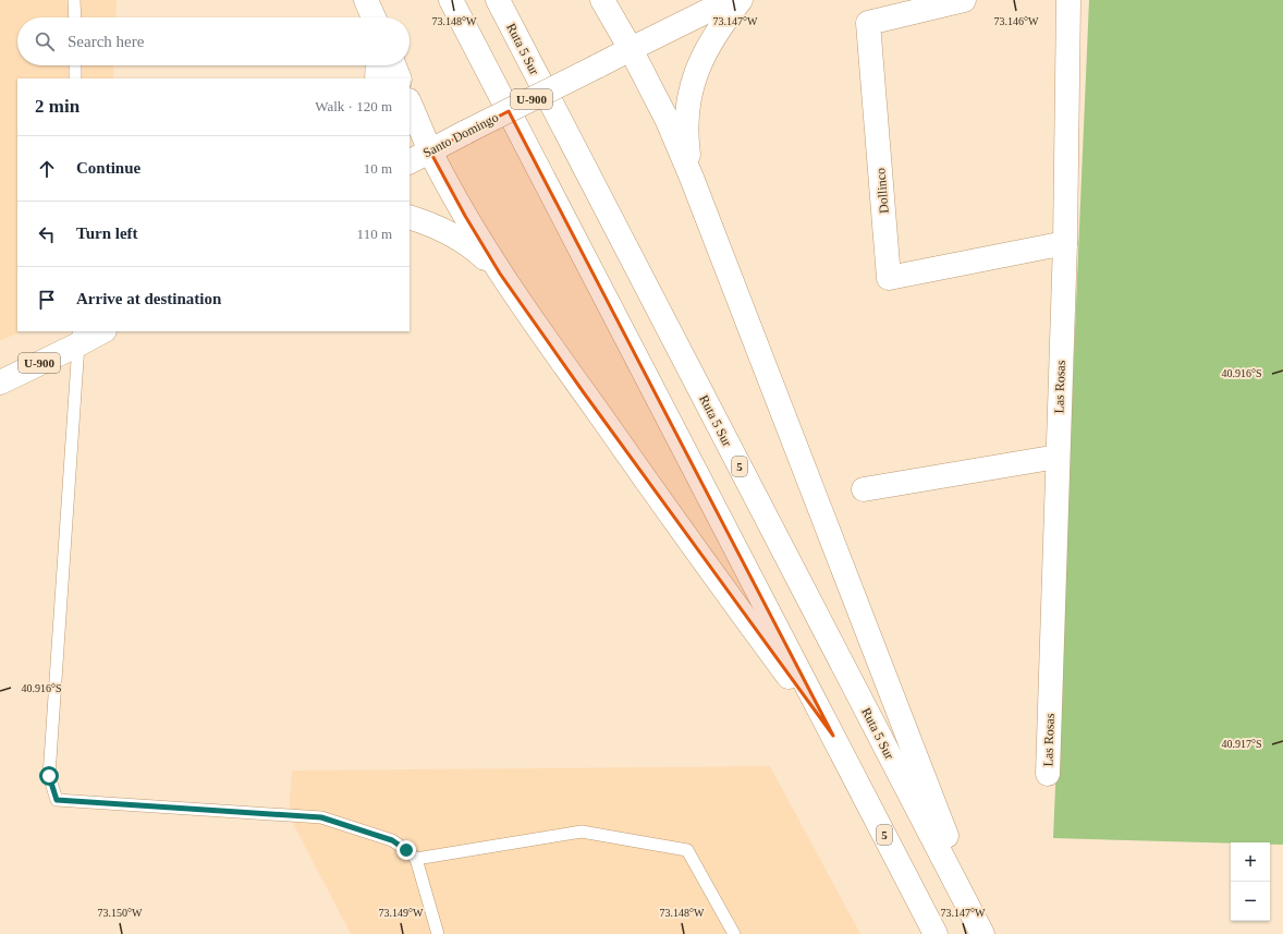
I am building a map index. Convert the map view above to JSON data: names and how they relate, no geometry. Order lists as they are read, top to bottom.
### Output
{
  "streets": {
    "main road": [
      "Ruta 5 Sur",
      "U-900",
      "Santo Domingo",
      "Dollinco",
      "Las Rosas",
      "5"
    ]
  },
  "crossings": [
    ["Dollinco", "Las Rosas"]
  ],
  "page": {
    "search": "Search here",
    "heading": ["2 min", "Walk · 120 m"],
    "list": [
      ["Continue", "10 m"],
      ["Turn left", "110 m"],
      "Arrive at destination"
    ],
    "map_buttons": ["+", "−"]
  },
  "coordinates": [
    "73.148°W",
    "73.147°W",
    "73.146°W",
    "40.916°S",
    "40.917°S",
    "73.150°W",
    "73.149°W"
  ]
}
